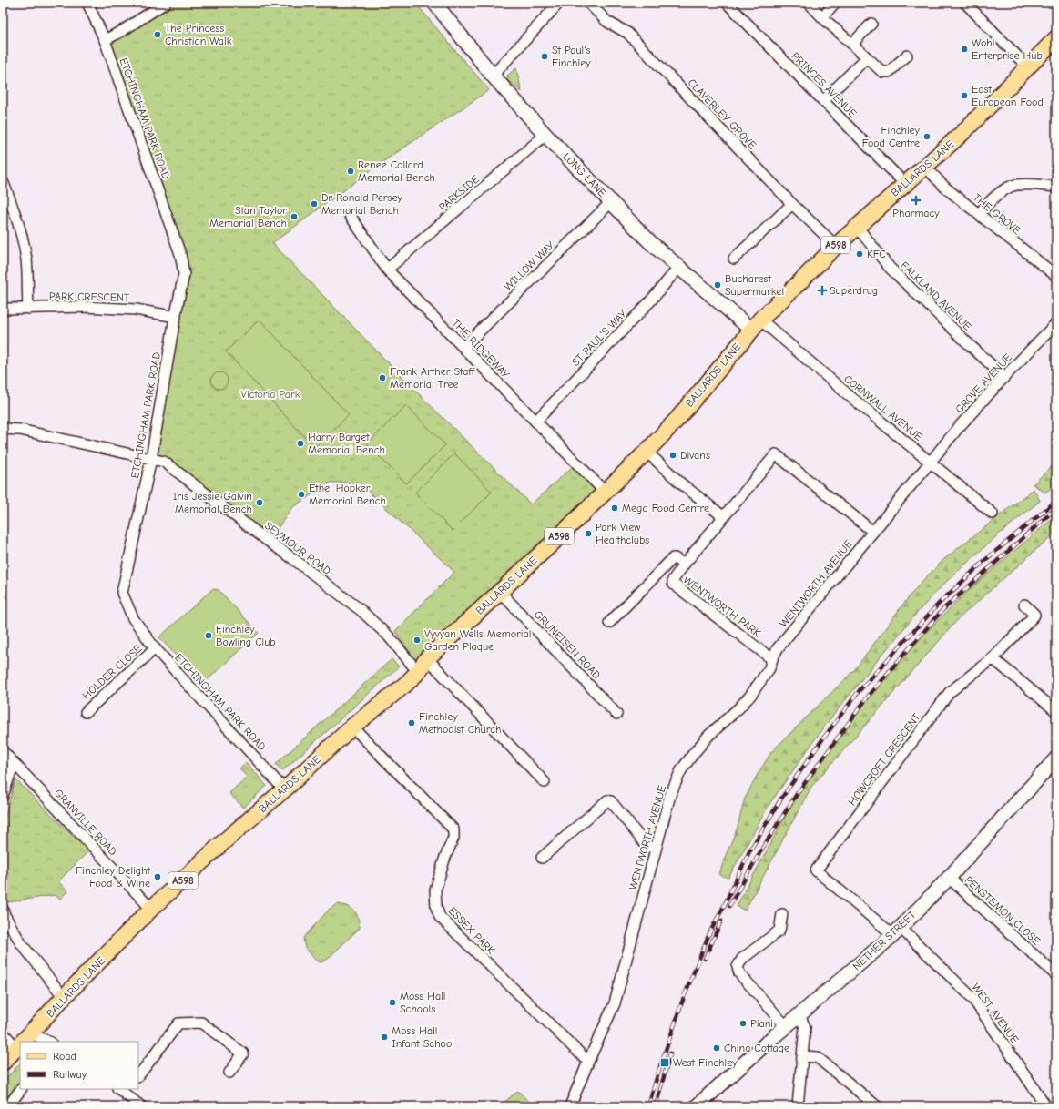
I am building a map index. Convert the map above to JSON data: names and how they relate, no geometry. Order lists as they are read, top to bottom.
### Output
{
  "streets": {
    "main road": ["BALLARDS LANE", "A598"],
    "street": [
      "PRINCES AVENUE",
      "CLAVERLEY GROVE",
      "ETCHINGHAM PARK ROAD",
      "LONG LANE",
      "PARKSIDE",
      "THE GROVE",
      "WILLOW WAY",
      "FALKLAND AVENUE",
      "PARK CRESCENT",
      "ST PAUL'S WAY",
      "THE RIDGEWAY",
      "GROVE AVENUE",
      "CORNWALL AVENUE",
      "SEYMOUR ROAD",
      "WENTWORTH AVENUE",
      "WENTWORTH PARK",
      "GRUNEISEN ROAD",
      "HOLDER CLOSE",
      "HOWCROFT CRESCENT",
      "GRANVILLE ROAD",
      "PENSTEMON CLOSE",
      "ESSEX PARK",
      "NETHER STREET",
      "WEST AVENUE"
    ]
  },
  "crossings": [
    ["PRINCES AVENUE", "BALLARDS LANE"],
    ["CLAVERLEY GROVE", "BALLARDS LANE"],
    ["ETCHINGHAM PARK ROAD", "BALLARDS LANE"],
    ["ETCHINGHAM PARK ROAD", "PARK CRESCENT"],
    ["ETCHINGHAM PARK ROAD", "SEYMOUR ROAD"],
    ["ETCHINGHAM PARK ROAD", "HOLDER CLOSE"],
    ["BALLARDS LANE", "LONG LANE"],
    ["BALLARDS LANE", "THE GROVE"],
    ["BALLARDS LANE", "FALKLAND AVENUE"],
    ["BALLARDS LANE", "THE RIDGEWAY"],
    ["BALLARDS LANE", "CORNWALL AVENUE"],
    ["BALLARDS LANE", "SEYMOUR ROAD"],
    ["BALLARDS LANE", "GRUNEISEN ROAD"],
    ["BALLARDS LANE", "GRANVILLE ROAD"],
    ["BALLARDS LANE", "ESSEX PARK"],
    ["LONG LANE", "PARKSIDE"],
    ["LONG LANE", "WILLOW WAY"],
    ["LONG LANE", "ST PAUL'S WAY"],
    ["LONG LANE", "CORNWALL AVENUE"],
    ["PARKSIDE", "THE RIDGEWAY"],
    ["WILLOW WAY", "THE RIDGEWAY"],
    ["FALKLAND AVENUE", "GROVE AVENUE"],
    ["ST PAUL'S WAY", "THE RIDGEWAY"],
    ["GROVE AVENUE", "CORNWALL AVENUE"],
    ["GROVE AVENUE", "WENTWORTH AVENUE"],
    ["CORNWALL AVENUE", "WENTWORTH AVENUE"],
    ["WENTWORTH AVENUE", "WENTWORTH PARK"],
    ["WENTWORTH AVENUE", "ESSEX PARK"],
    ["HOWCROFT CRESCENT", "NETHER STREET"],
    ["HOWCROFT CRESCENT", "WEST AVENUE"],
    ["PENSTEMON CLOSE", "NETHER STREET"],
    ["NETHER STREET", "WEST AVENUE"]
  ],
  "parks": ["Victoria Park"],
  "places": {
    "other": [
      "The Princess Christian Walk",
      "Wohl Enterprise Hub",
      "St Paul's Finchley",
      "East European Food",
      "Finchley Food Centre",
      "Renee Collard Memorial Bench",
      "Dr Ronald Persey Memorial Bench",
      "Stan Taylor Memorial Bench",
      "KFC",
      "Bucharest Supermarket",
      "Frank Arther Staff Memorial Tree",
      "Harry Barget Memorial Bench",
      "Divans",
      "Ethel Hopker Memorial Bench",
      "Iris Jessie Galvin Memorial Bench",
      "Mega Food Centre",
      "Park View Healthclubs",
      "Finchley Bowling Club",
      "Vyvyan Wells Memorial Garden Plaque",
      "Finchley Methodist Church",
      "Finchley Delight Food & Wine",
      "Moss Hall Schools",
      "Piani",
      "Moss Hall Infant School",
      "China Cottage"
    ],
    "health": ["Pharmacy", "Superdrug"],
    "transit": ["West Finchley"]
  },
  "legend": ["Road", "Railway"]
}
